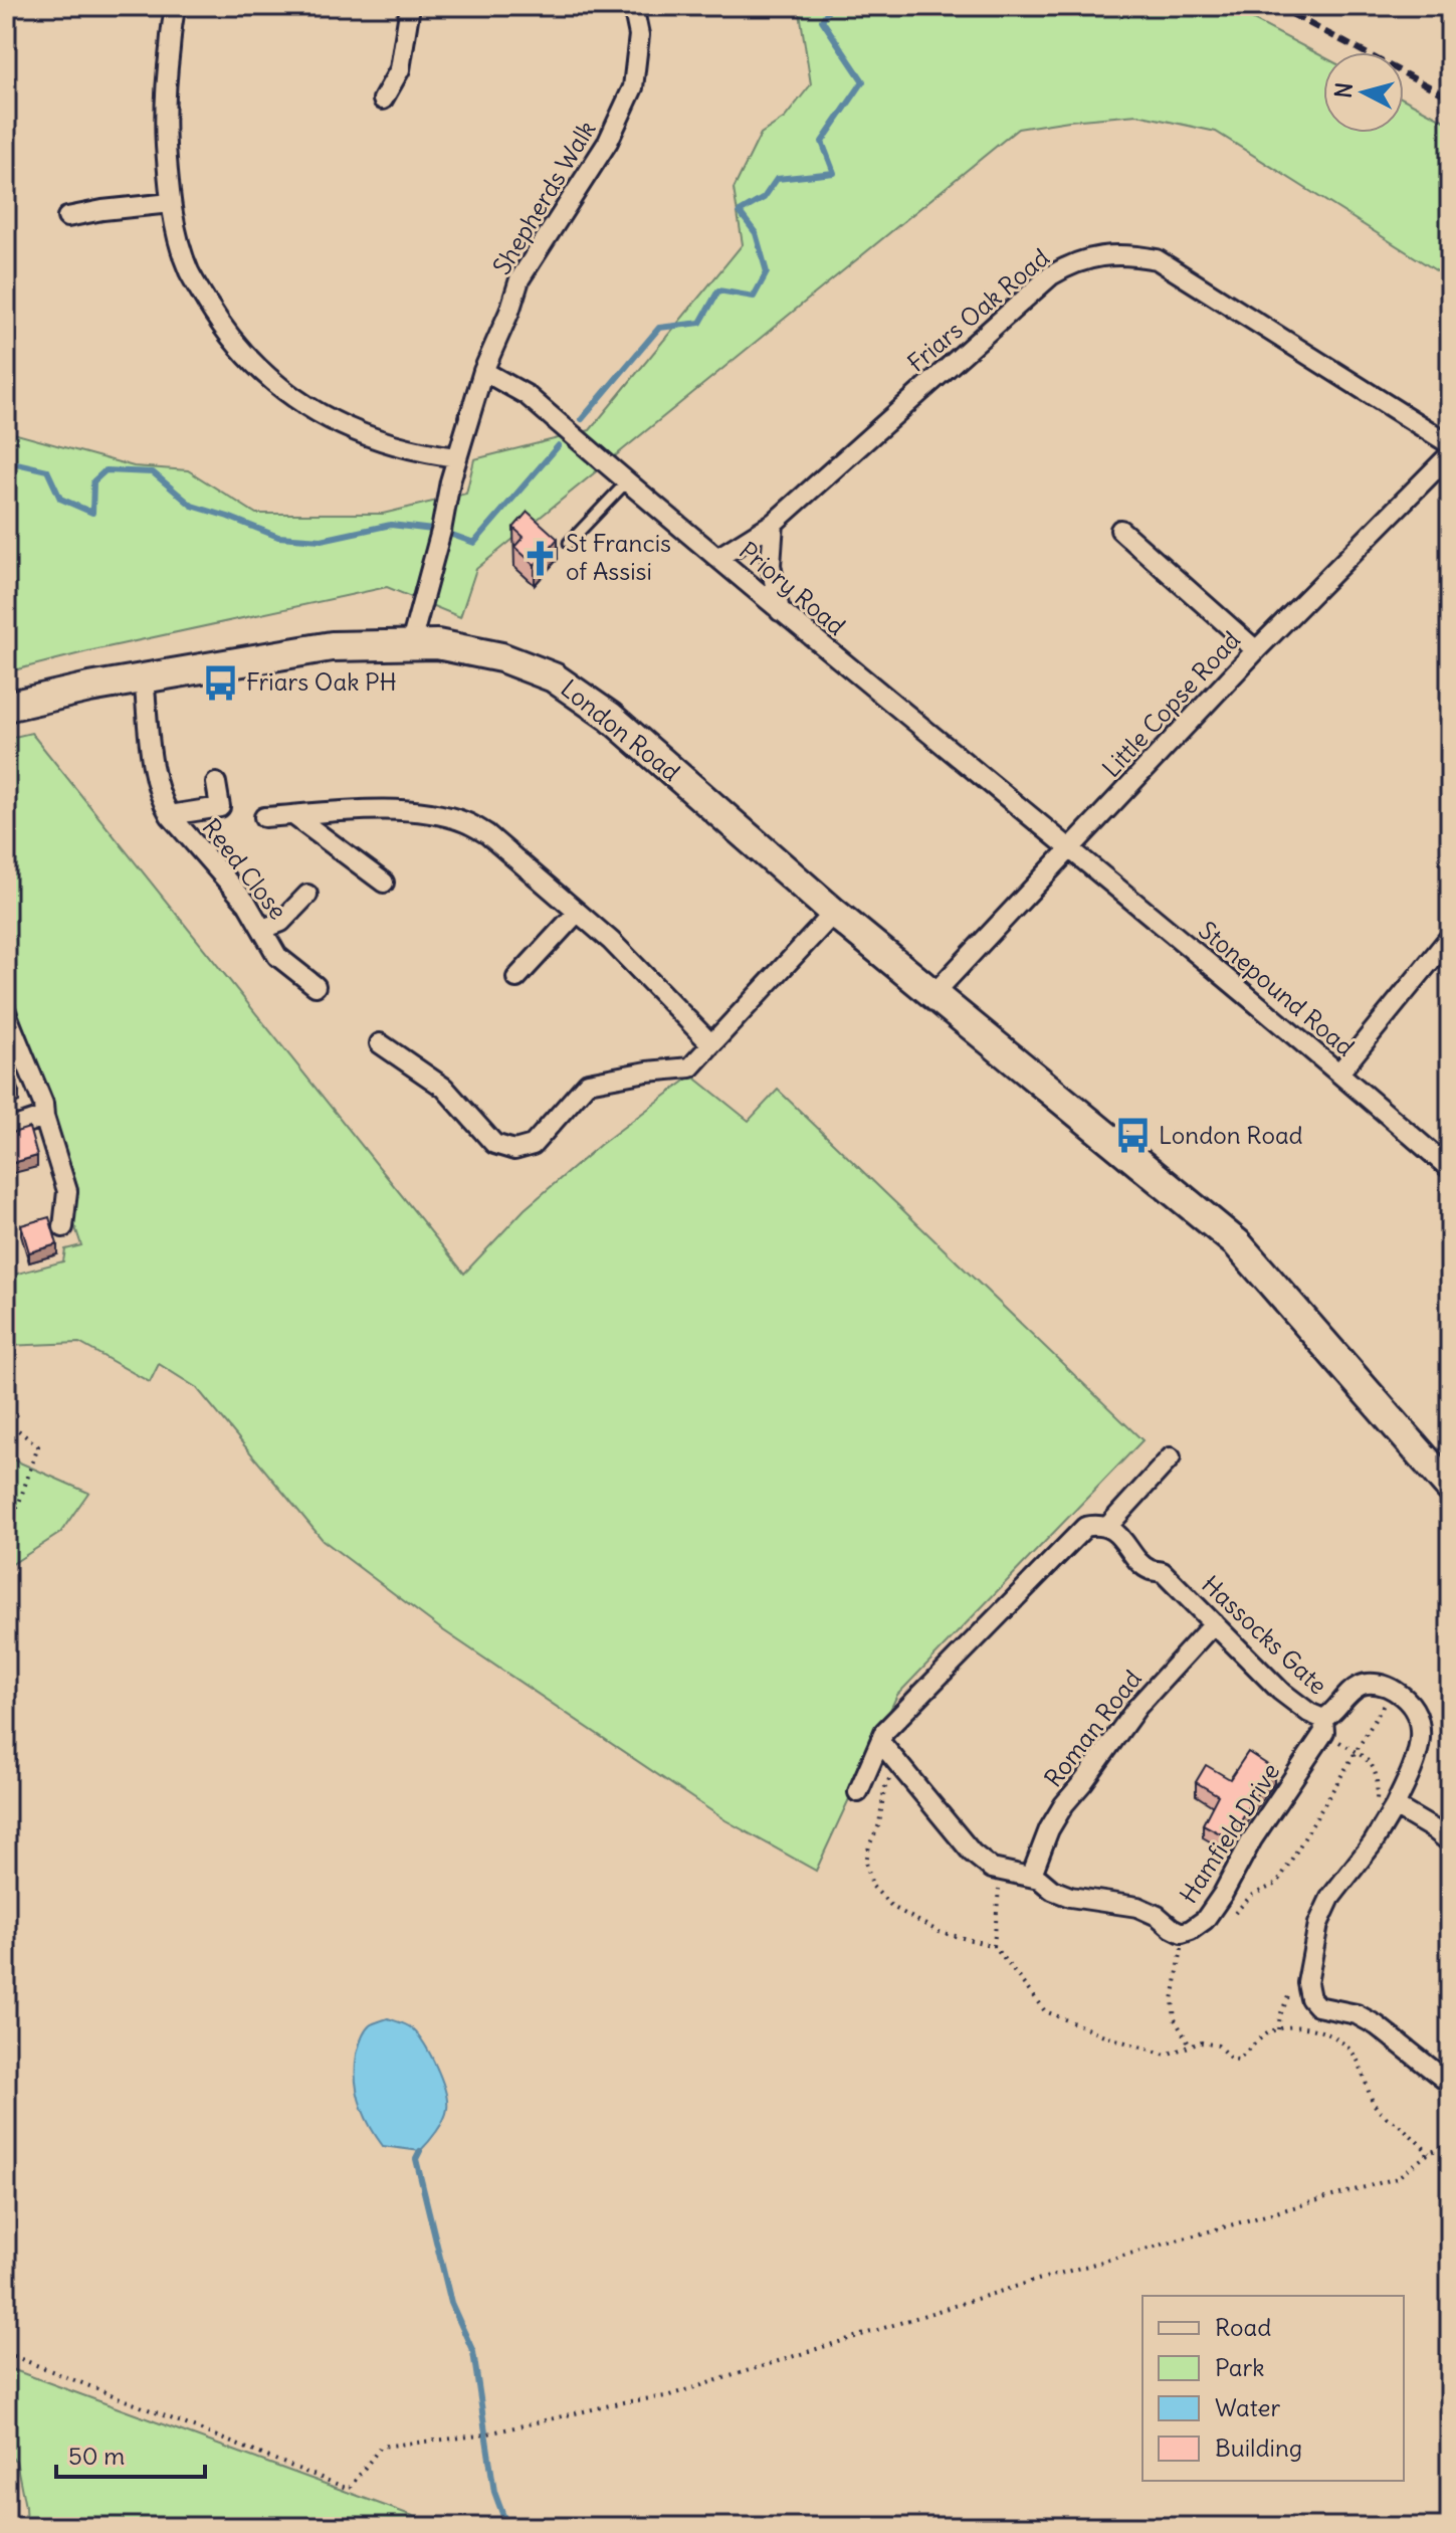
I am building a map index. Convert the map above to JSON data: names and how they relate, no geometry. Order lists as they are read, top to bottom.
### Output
{
  "streets": {
    "main road": ["London Road"],
    "street": [
      "Shepherds Walk",
      "Friars Oak Road",
      "Priory Road",
      "Little Copse Road",
      "Reed Close",
      "Stonepound Road",
      "Hassocks Gate",
      "Roman Road",
      "Hamfield Drive"
    ]
  },
  "crossings": [
    ["Shepherds Walk", "Priory Road"],
    ["Shepherds Walk", "London Road"],
    ["Friars Oak Road", "Priory Road"],
    ["Priory Road", "Little Copse Road"],
    ["Priory Road", "Stonepound Road"],
    ["Little Copse Road", "London Road"],
    ["Little Copse Road", "Stonepound Road"],
    ["London Road", "Reed Close"],
    ["Hassocks Gate", "Roman Road"],
    ["Hassocks Gate", "Hamfield Drive"],
    ["Roman Road", "Hamfield Drive"]
  ],
  "places": {
    "church": ["St Francis of Assisi"],
    "bus stop": ["Friars Oak PH", "London Road"]
  },
  "legend": [
    "Road",
    "Park",
    "Water",
    "Building"
  ],
  "scale_bar": "50 m",
  "north": "left"
}
